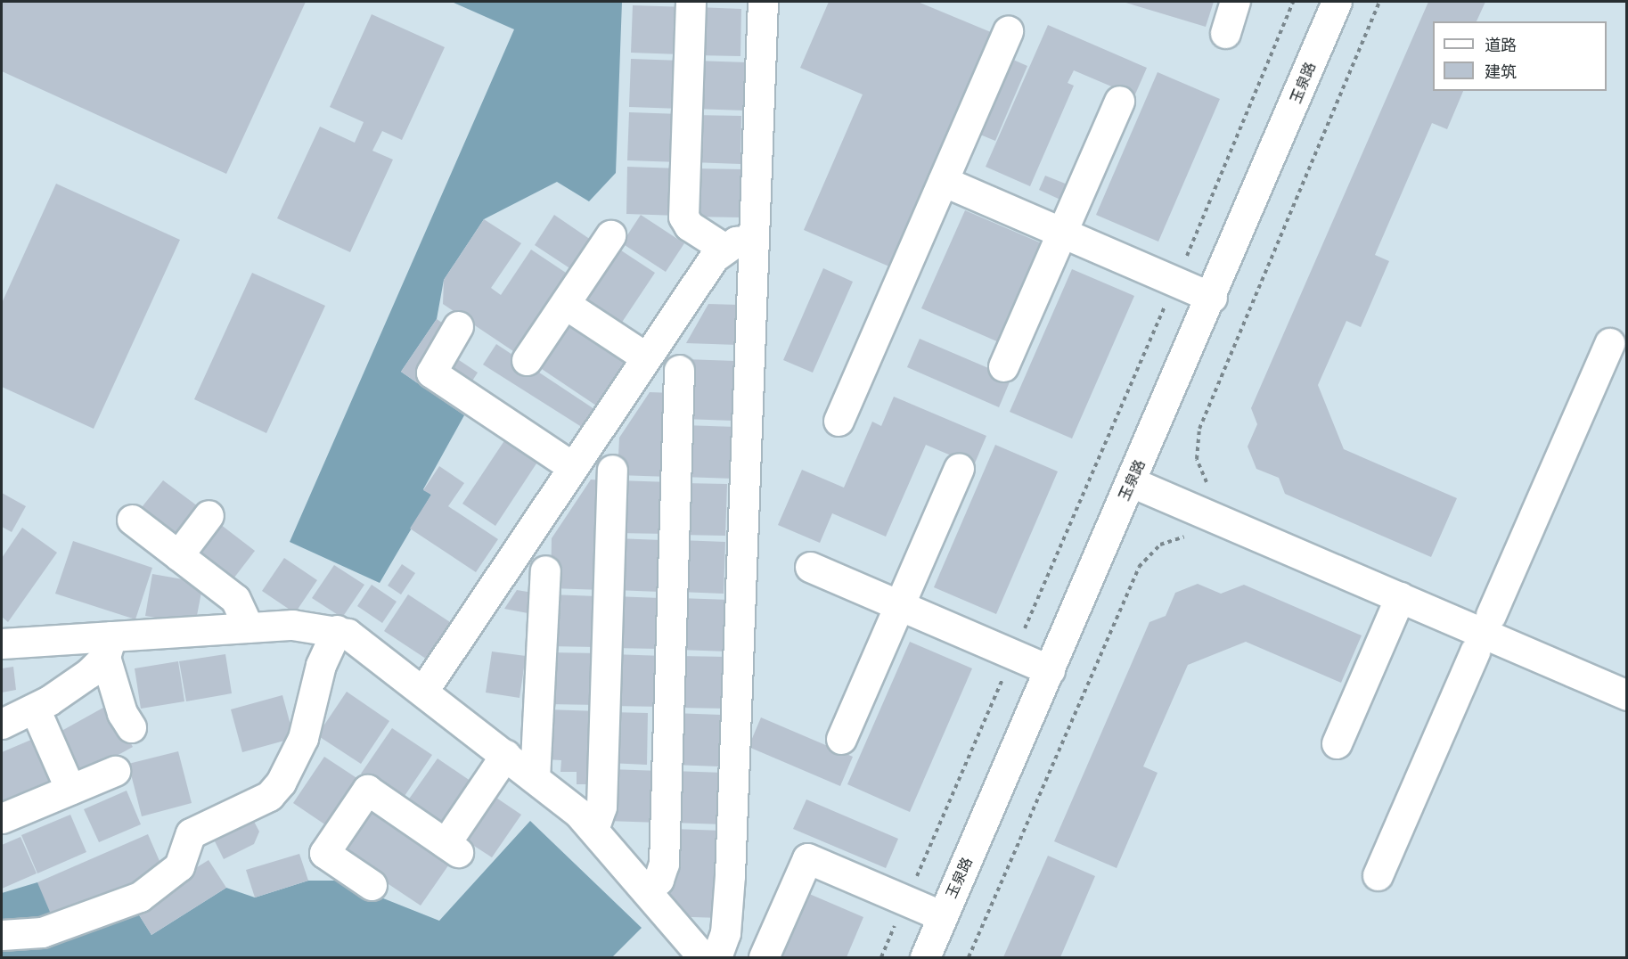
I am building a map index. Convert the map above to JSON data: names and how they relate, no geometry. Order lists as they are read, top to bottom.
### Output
{
  "streets": {
    "street": ["玉泉路"]
  },
  "legend": ["道路", "建筑"]
}
